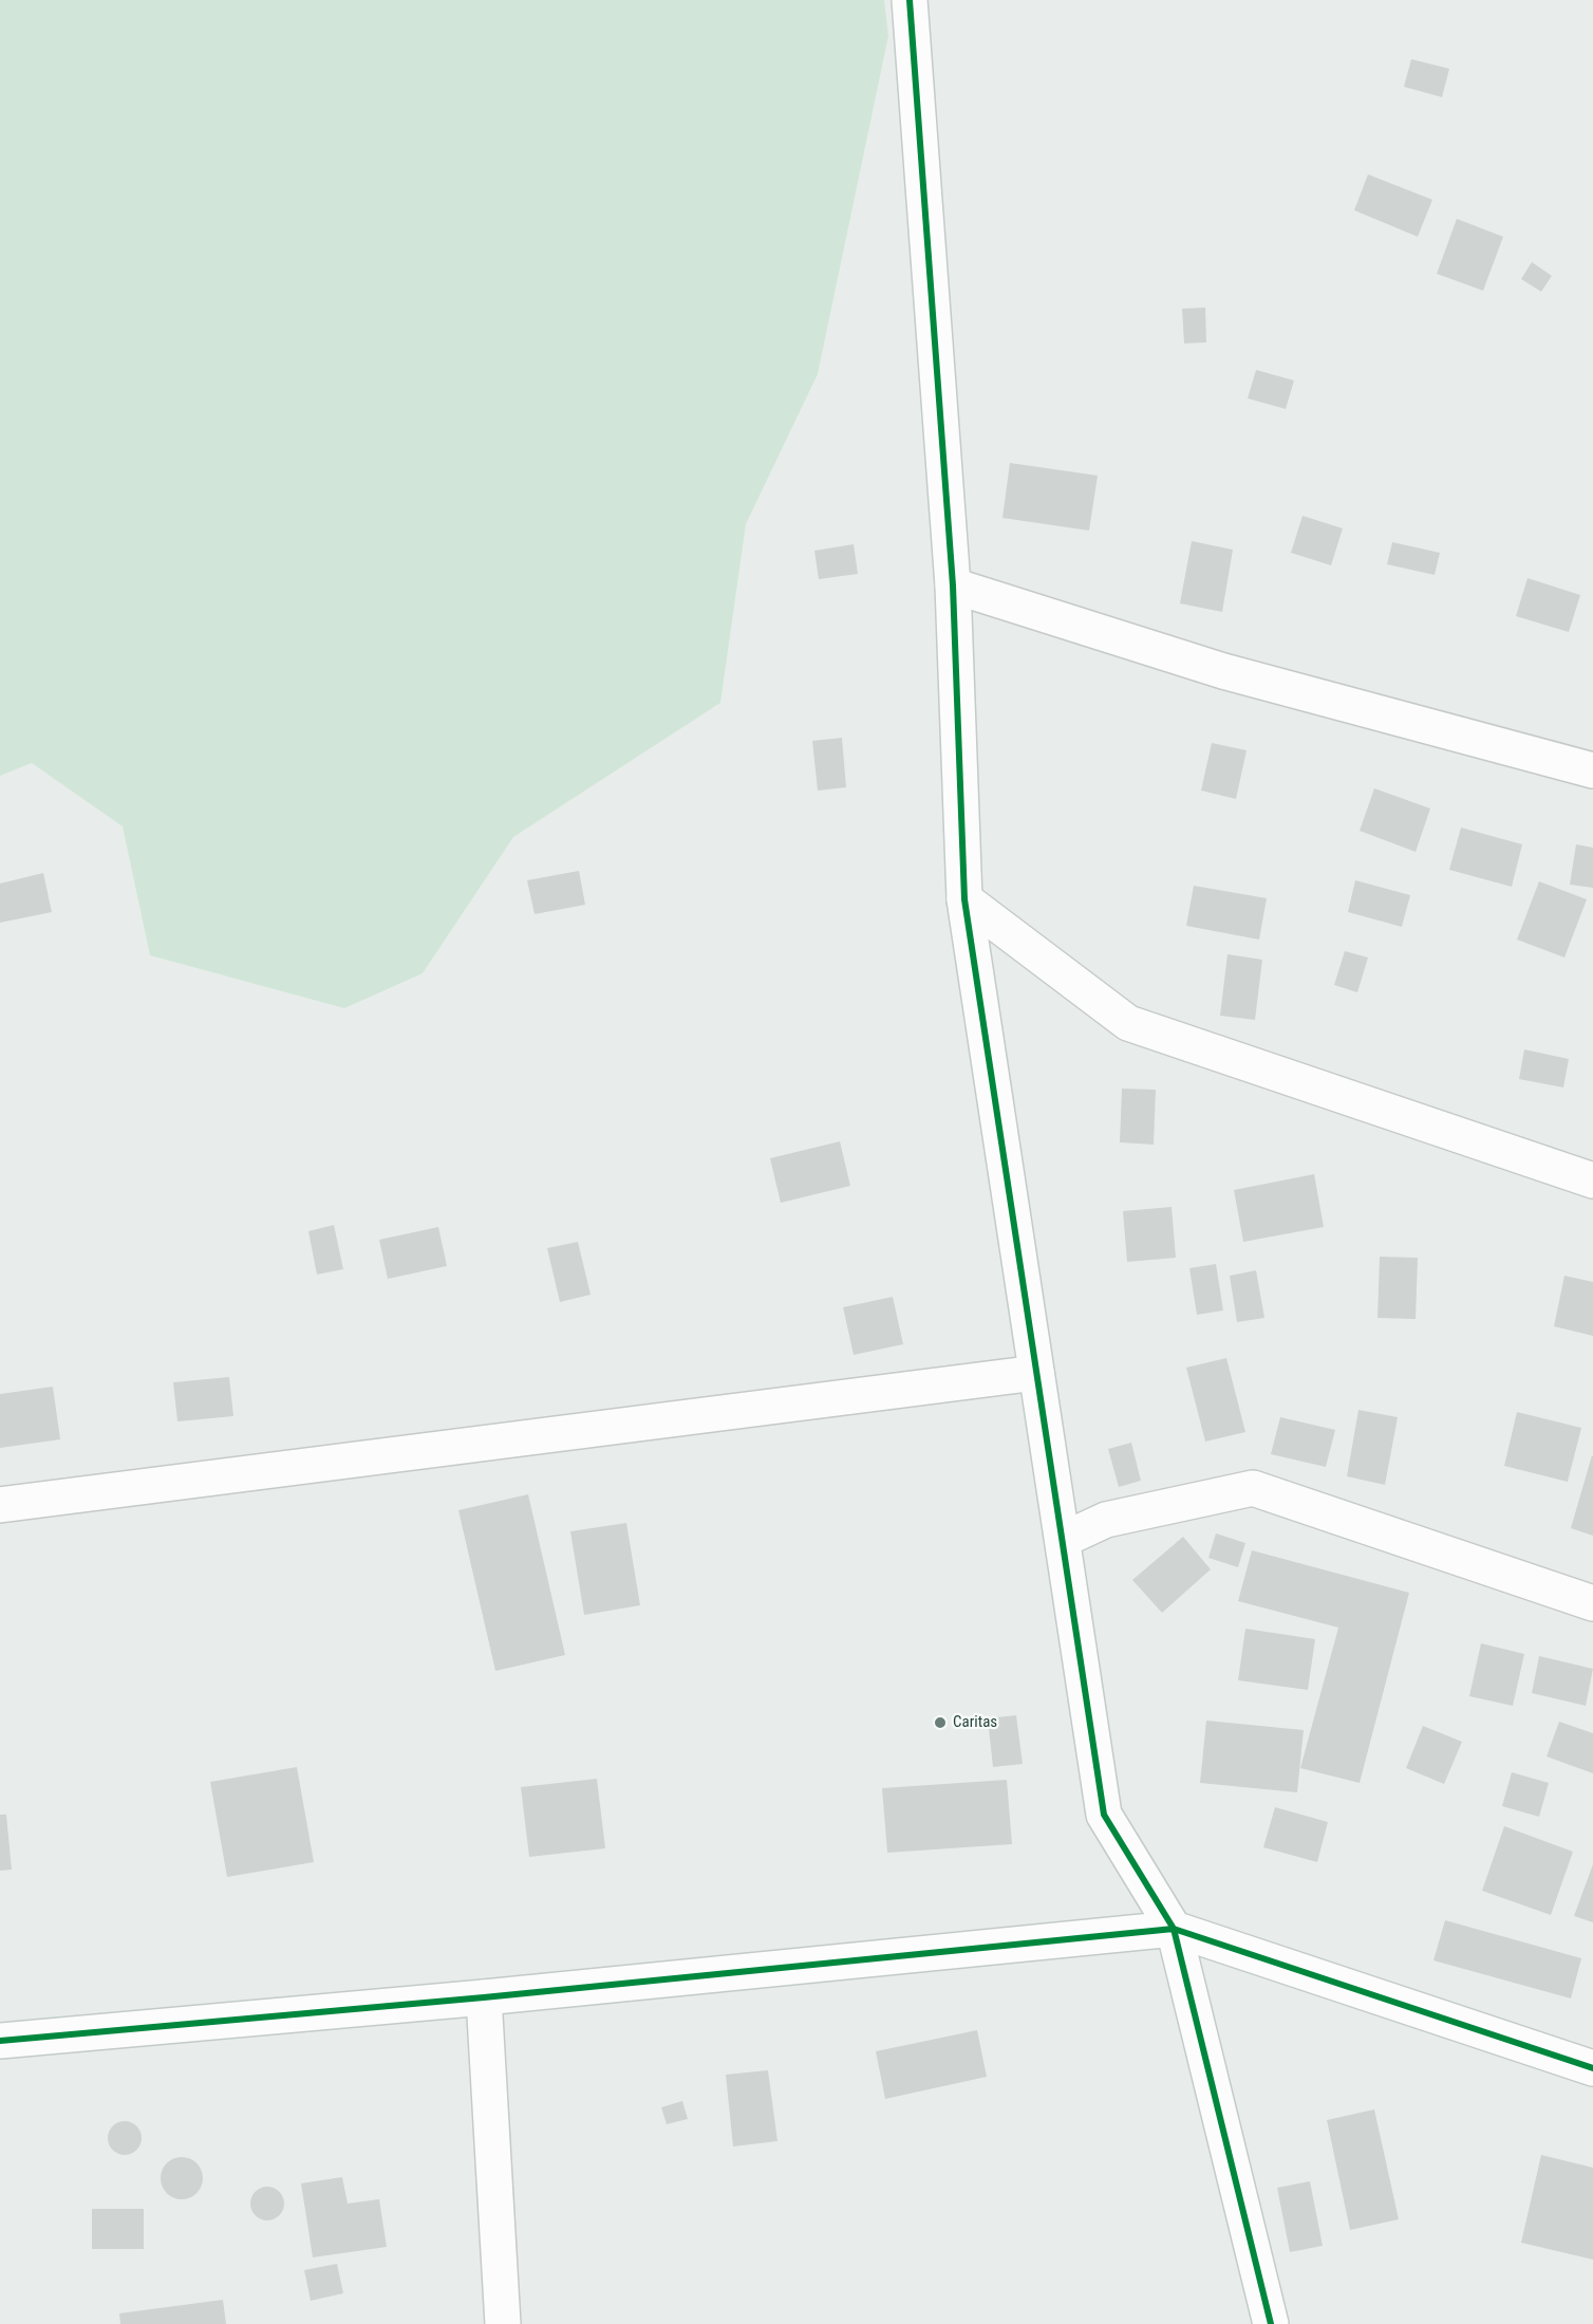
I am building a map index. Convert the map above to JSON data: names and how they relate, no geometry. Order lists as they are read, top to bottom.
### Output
{
  "places": ["Caritas"]
}
